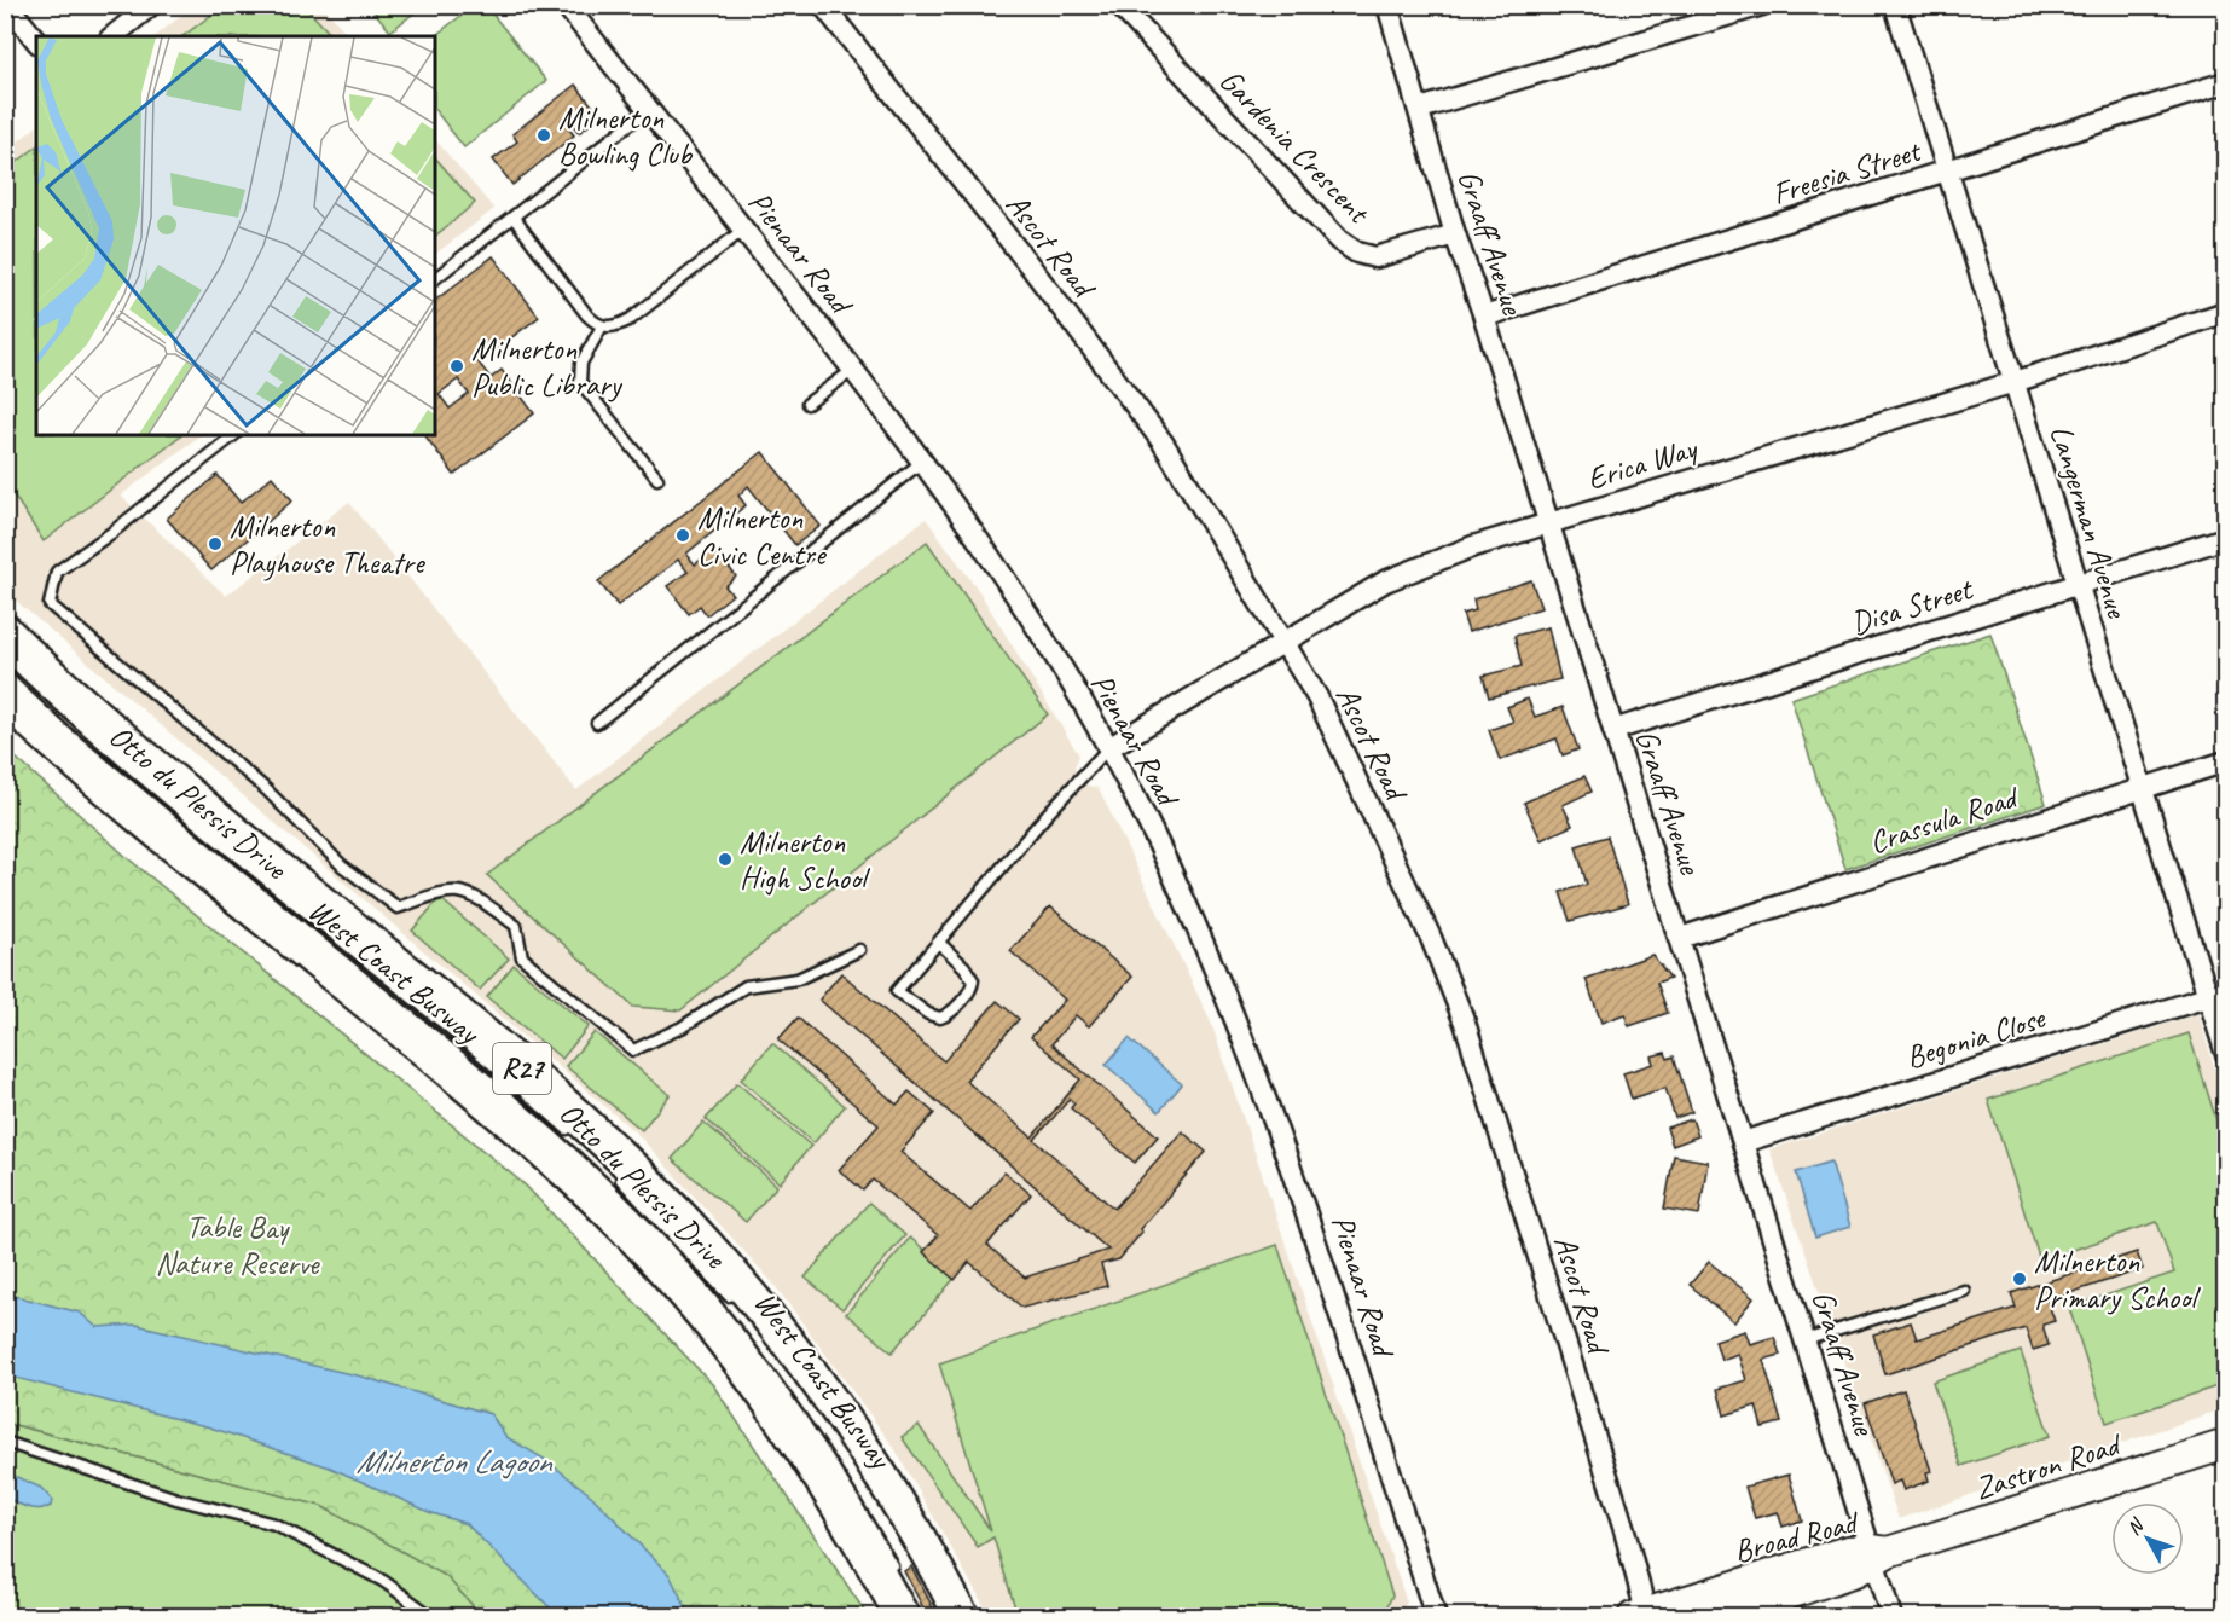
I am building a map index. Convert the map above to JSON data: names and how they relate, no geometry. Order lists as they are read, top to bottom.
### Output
{
  "streets": {
    "main road": ["Otto du Plessis Drive", "R27"],
    "street": [
      "Gardenia Crescent",
      "Freesia Street",
      "Graaff Avenue",
      "Ascot Road",
      "Pienaar Road",
      "Erica Way",
      "Langerman Avenue",
      "Disa Street",
      "Crassula Road",
      "Begonia Close",
      "Zastron Road",
      "Broad Road"
    ],
    "lane": ["West Coast Busway"]
  },
  "crossings": [
    ["Gardenia Crescent", "Graaff Avenue"],
    ["Freesia Street", "Graaff Avenue"],
    ["Freesia Street", "Langerman Avenue"],
    ["Graaff Avenue", "Erica Way"],
    ["Graaff Avenue", "Disa Street"],
    ["Graaff Avenue", "Crassula Road"],
    ["Graaff Avenue", "Begonia Close"],
    ["Graaff Avenue", "Zastron Road"],
    ["Graaff Avenue", "Broad Road"],
    ["Ascot Road", "Erica Way"],
    ["Ascot Road", "Broad Road"],
    ["Pienaar Road", "Erica Way"],
    ["Erica Way", "Langerman Avenue"],
    ["Langerman Avenue", "Disa Street"],
    ["Langerman Avenue", "Crassula Road"],
    ["Langerman Avenue", "Begonia Close"],
    ["Zastron Road", "Broad Road"]
  ],
  "water": ["Milnerton Lagoon"],
  "parks": ["Table Bay Nature Reserve"],
  "places": [
    "Milnerton Bowling Club",
    "Milnerton Public Library",
    "Milnerton Civic Centre",
    "Milnerton Playhouse Theatre",
    "Milnerton High School",
    "Milnerton Primary School"
  ],
  "north": "top left"
}
